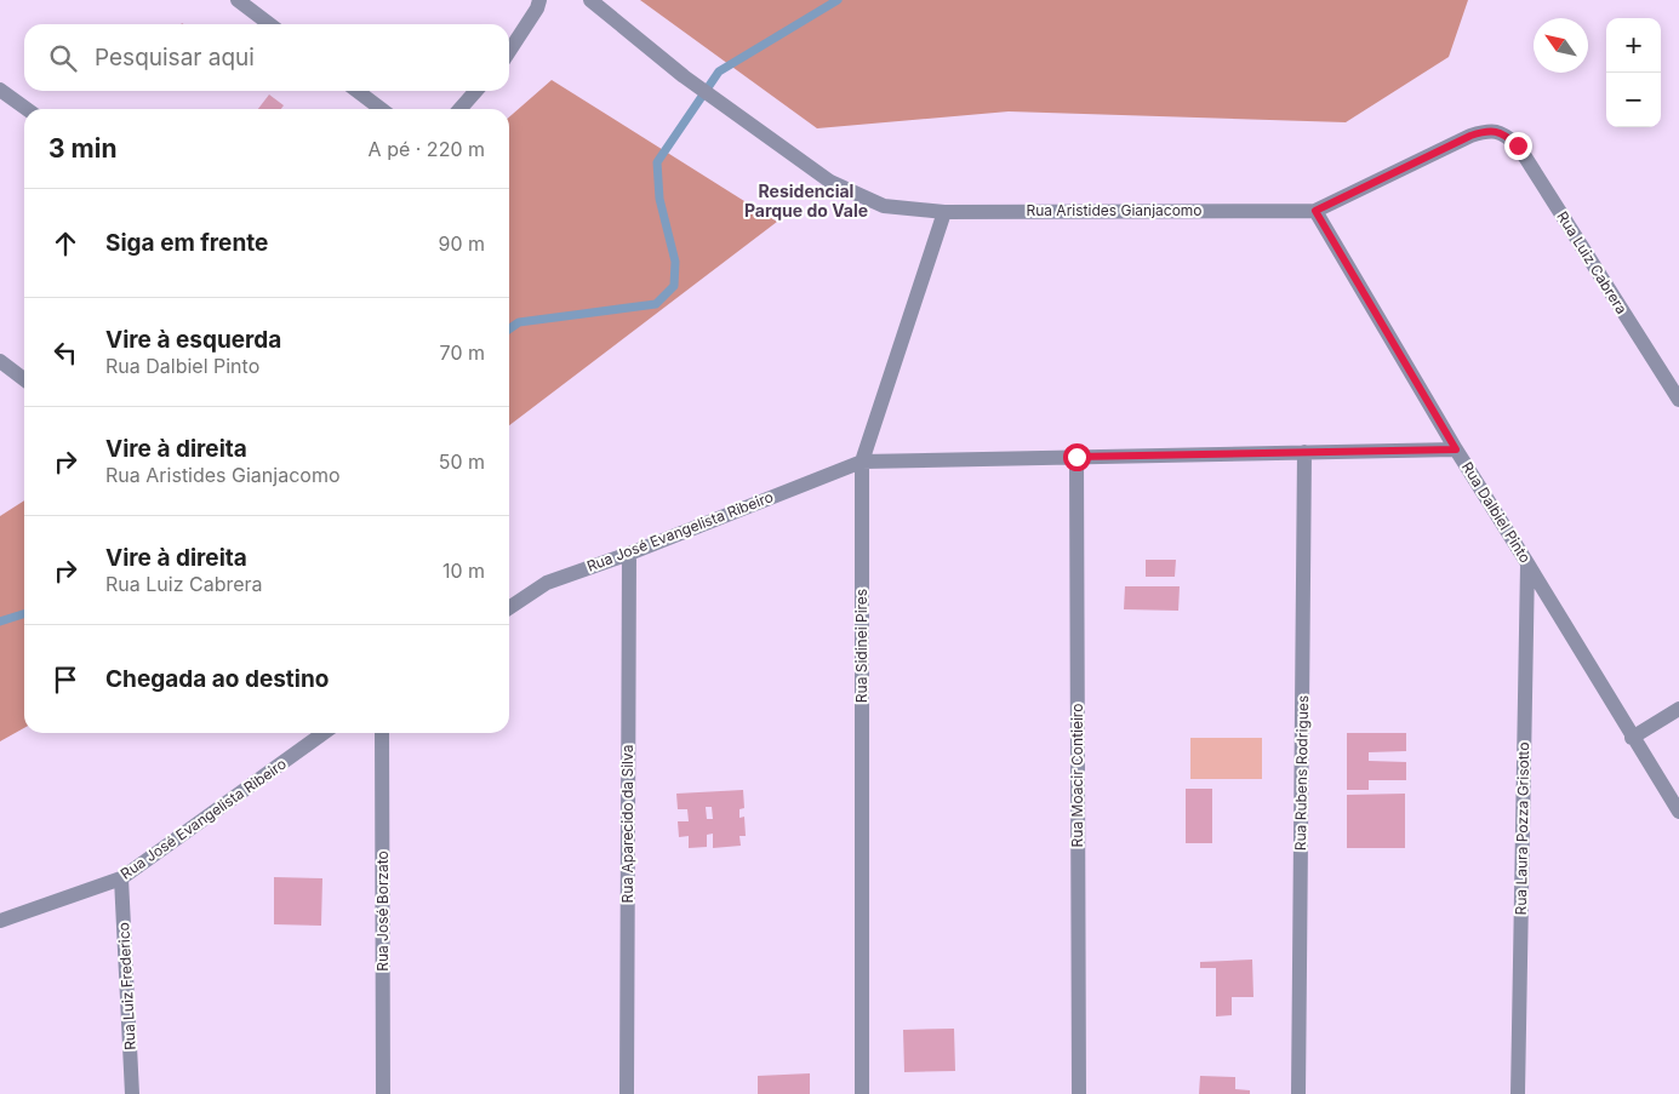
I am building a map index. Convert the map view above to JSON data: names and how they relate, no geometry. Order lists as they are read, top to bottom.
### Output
{
  "streets": {
    "street": [
      "Rua Aristides Gianjacomo",
      "Rua Luiz Cabrera",
      "Rua Dalbiel Pinto",
      "Rua José Evangelista Ribeiro",
      "Rua Sidinei Pires",
      "Rua Rubens Rodrigues",
      "Rua Moacir Contieiro",
      "Rua Aparecido da Silva",
      "Rua Laura Pozza Grisotto",
      "Rua José Borzato",
      "Rua Luiz Frederico"
    ]
  },
  "crossings": [
    ["Rua Aristides Gianjacomo", "Rua Luiz Cabrera"],
    ["Rua Aristides Gianjacomo", "Rua Dalbiel Pinto"],
    ["Rua Aristides Gianjacomo", "Rua Sidinei Pires"],
    ["Rua Dalbiel Pinto", "Rua Laura Pozza Grisotto"],
    ["Rua José Evangelista Ribeiro", "Rua Sidinei Pires"],
    ["Rua José Evangelista Ribeiro", "Rua Aparecido da Silva"],
    ["Rua José Evangelista Ribeiro", "Rua Luiz Frederico"]
  ],
  "districts": ["Residencial Parque do Vale"],
  "north": "top left",
  "page": {
    "map_buttons": ["+", "−"],
    "search": "Pesquisar aqui",
    "heading": ["3 min", "A pé · 220 m"],
    "list": [
      ["Siga em frente", "90 m"],
      ["Vire à esquerda", "Rua Dalbiel Pinto", "70 m"],
      ["Vire à direita", "Rua Aristides Gianjacomo", "50 m"],
      ["Vire à direita", "Rua Luiz Cabrera", "10 m"],
      "Chegada ao destino"
    ]
  }
}
